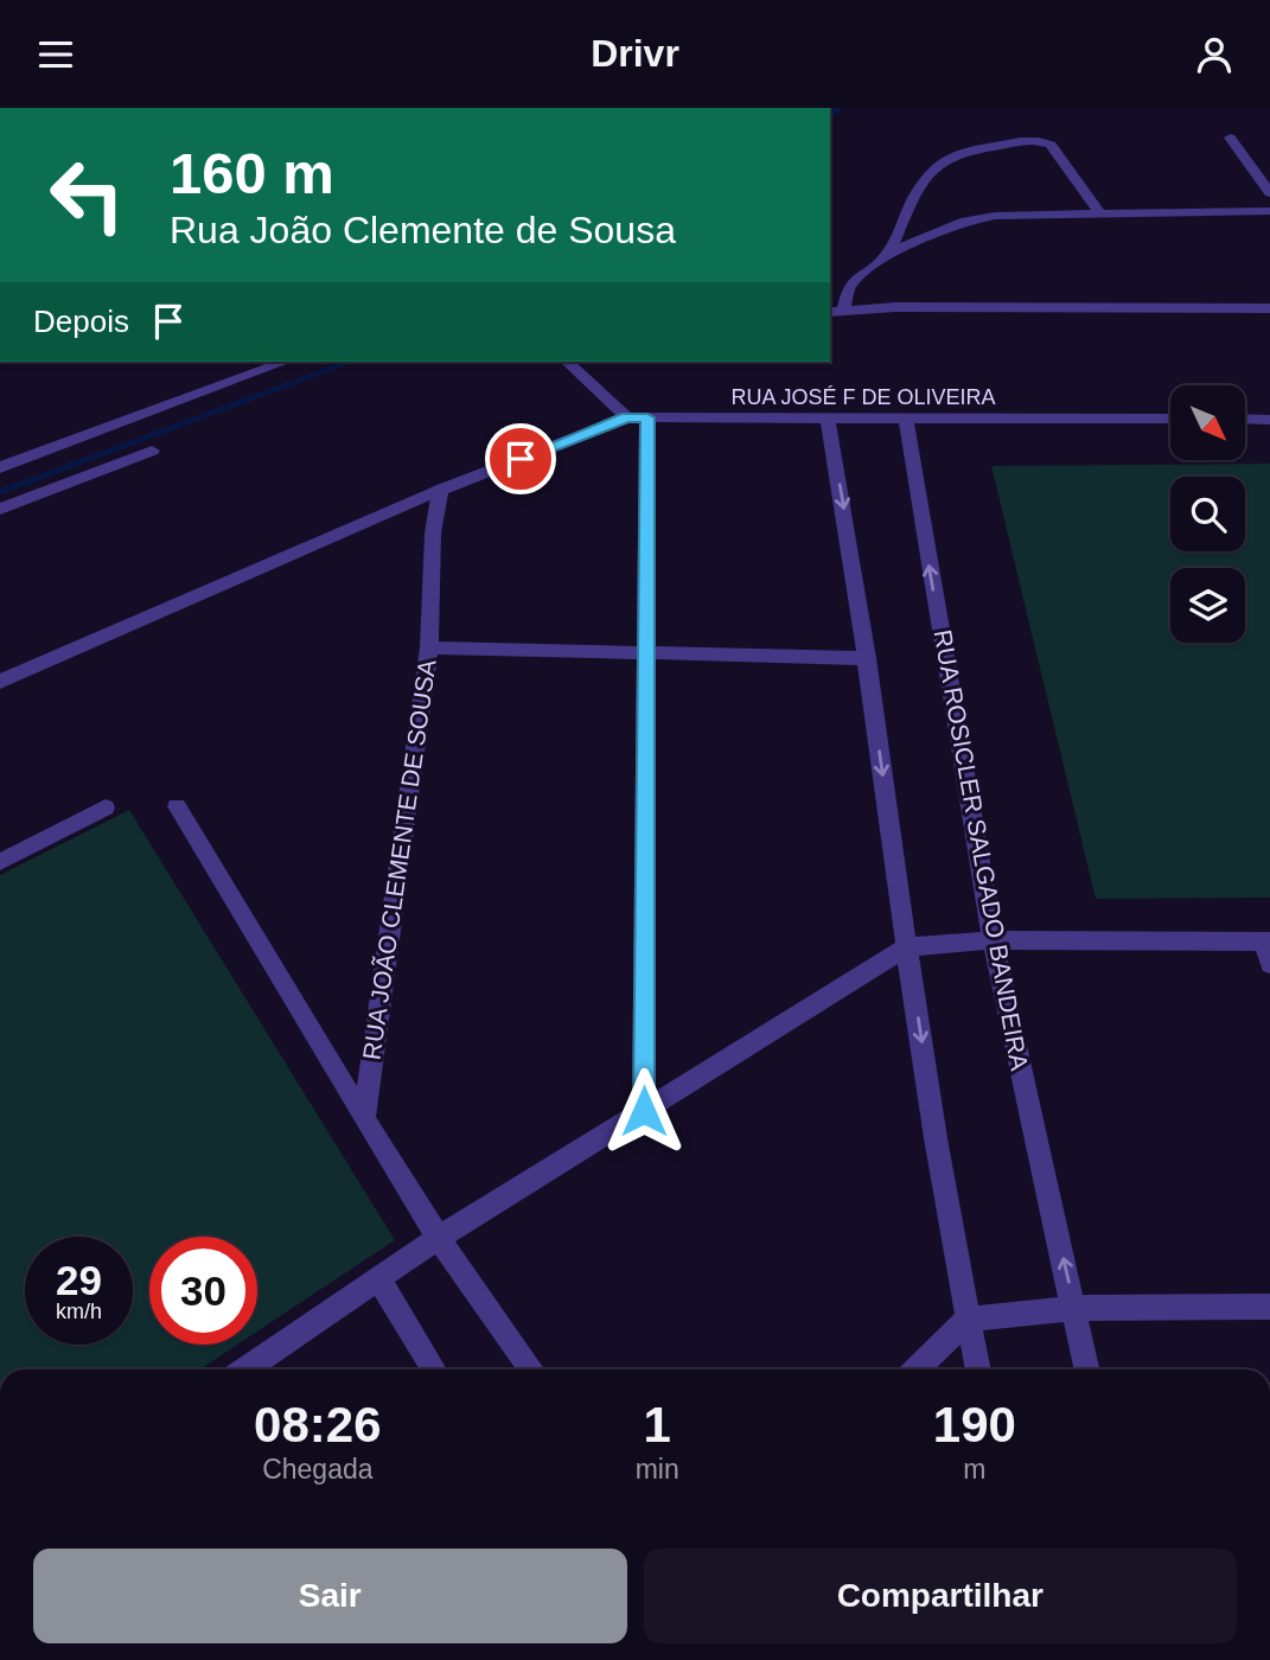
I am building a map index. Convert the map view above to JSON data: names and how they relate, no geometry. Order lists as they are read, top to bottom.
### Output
{
  "streets": {
    "street": ["RUA JOSÉ F DE OLIVEIRA", "RUA ROSICLER SALGADO BANDEIRA", "RUA JOÃO CLEMENTE DE SOUSA"]
  },
  "crossings": [
    ["RUA JOSÉ F DE OLIVEIRA", "RUA ROSICLER SALGADO BANDEIRA"]
  ],
  "north": "bottom right",
  "page": {
    "header": "Drivr",
    "turn": ["160 m", "Rua João Clemente de Sousa"],
    "then": "Depois",
    "speed": "29 km/h",
    "limit": "30",
    "eta": [
      "08:26",
      "Chegada",
      "1",
      "min",
      "190",
      "m"
    ],
    "buttons": ["Sair", "Compartilhar"]
  }
}
